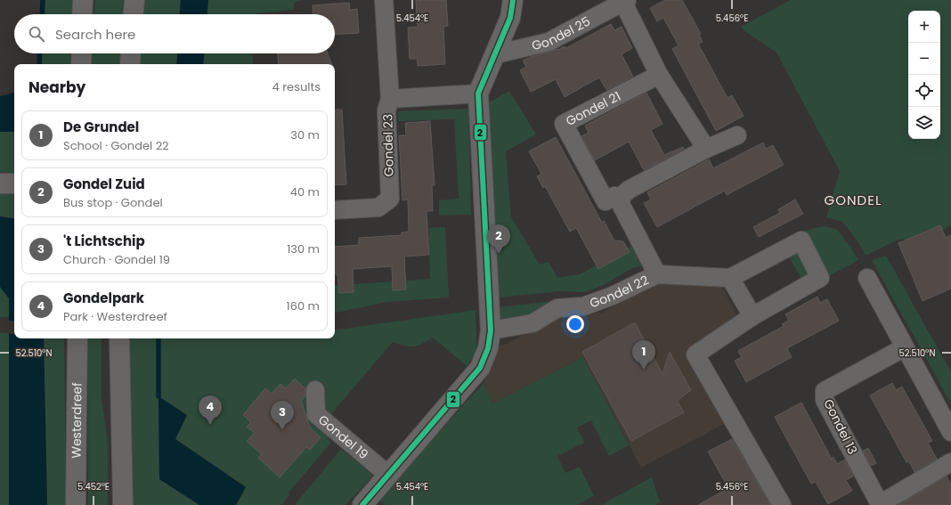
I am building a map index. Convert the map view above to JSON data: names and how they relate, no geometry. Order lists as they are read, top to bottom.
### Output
{
  "streets": {
    "street": [
      "Gondel 25",
      "Gondel 21",
      "Gondel 23",
      "Gondel 22",
      "Westerdreef",
      "Gondel 13",
      "Gondel 19"
    ]
  },
  "districts": ["GONDEL"],
  "lines": ["transit line 2"],
  "page": {
    "map_buttons": ["+", "−"],
    "search": "Search here",
    "heading": ["Nearby", "4 results"],
    "list": [
      {
        "mark": "1",
        "name": "De Grundel",
        "note": "School · Gondel 22",
        "value": "30 m"
      },
      {
        "mark": "2",
        "name": "Gondel Zuid",
        "note": "Bus stop · Gondel",
        "value": "40 m"
      },
      {
        "mark": "3",
        "name": "'t Lichtschip",
        "note": "Church · Gondel 19",
        "value": "130 m"
      },
      {
        "mark": "4",
        "name": "Gondelpark",
        "note": "Park · Westerdreef",
        "value": "160 m"
      }
    ],
    "pins": [
      "2",
      "1",
      "4",
      "3"
    ]
  },
  "coordinates": [
    "5.454°E",
    "5.456°E",
    "52.510°N",
    "5.452°E"
  ]
}
